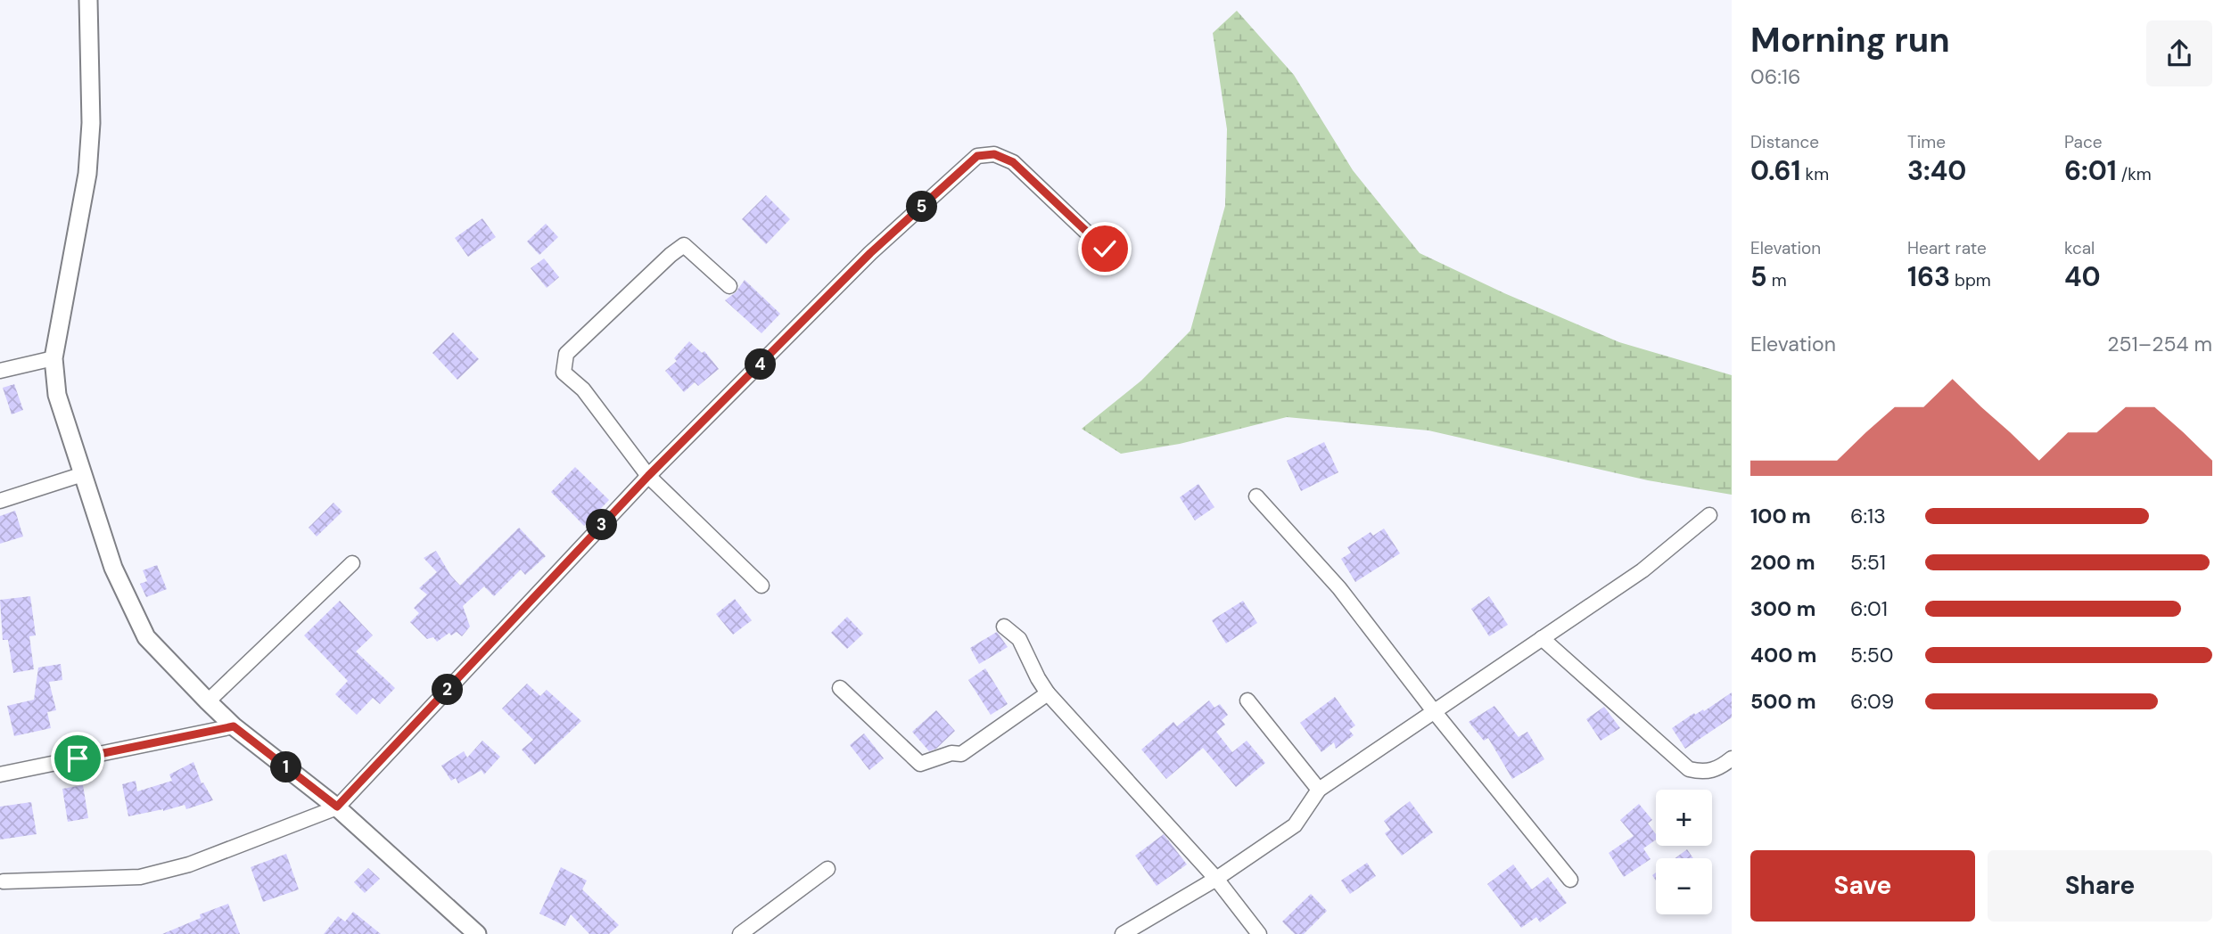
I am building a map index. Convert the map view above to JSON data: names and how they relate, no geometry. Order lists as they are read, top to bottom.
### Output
{
  "page": {
    "heading": ["Morning run", "06:16"],
    "stats": [
      ["Distance", "0.61 km"],
      ["Time", "3:40"],
      ["Pace", "6:01 /km"],
      ["Elevation", "5 m"],
      ["Heart rate", "163 bpm"],
      ["kcal", "40"]
    ],
    "pins": [
      "5",
      "4",
      "3",
      "2",
      "1"
    ],
    "chart": ["Elevation", "251–254 m"],
    "list": [
      {
        "name": "100 m",
        "note": "6:13"
      },
      {
        "name": "200 m",
        "note": "5:51"
      },
      {
        "name": "300 m",
        "note": "6:01"
      },
      {
        "name": "400 m",
        "note": "5:50"
      },
      {
        "name": "500 m",
        "note": "6:09"
      }
    ],
    "map_buttons": ["+", "−"],
    "buttons": ["Save", "Share"]
  }
}
